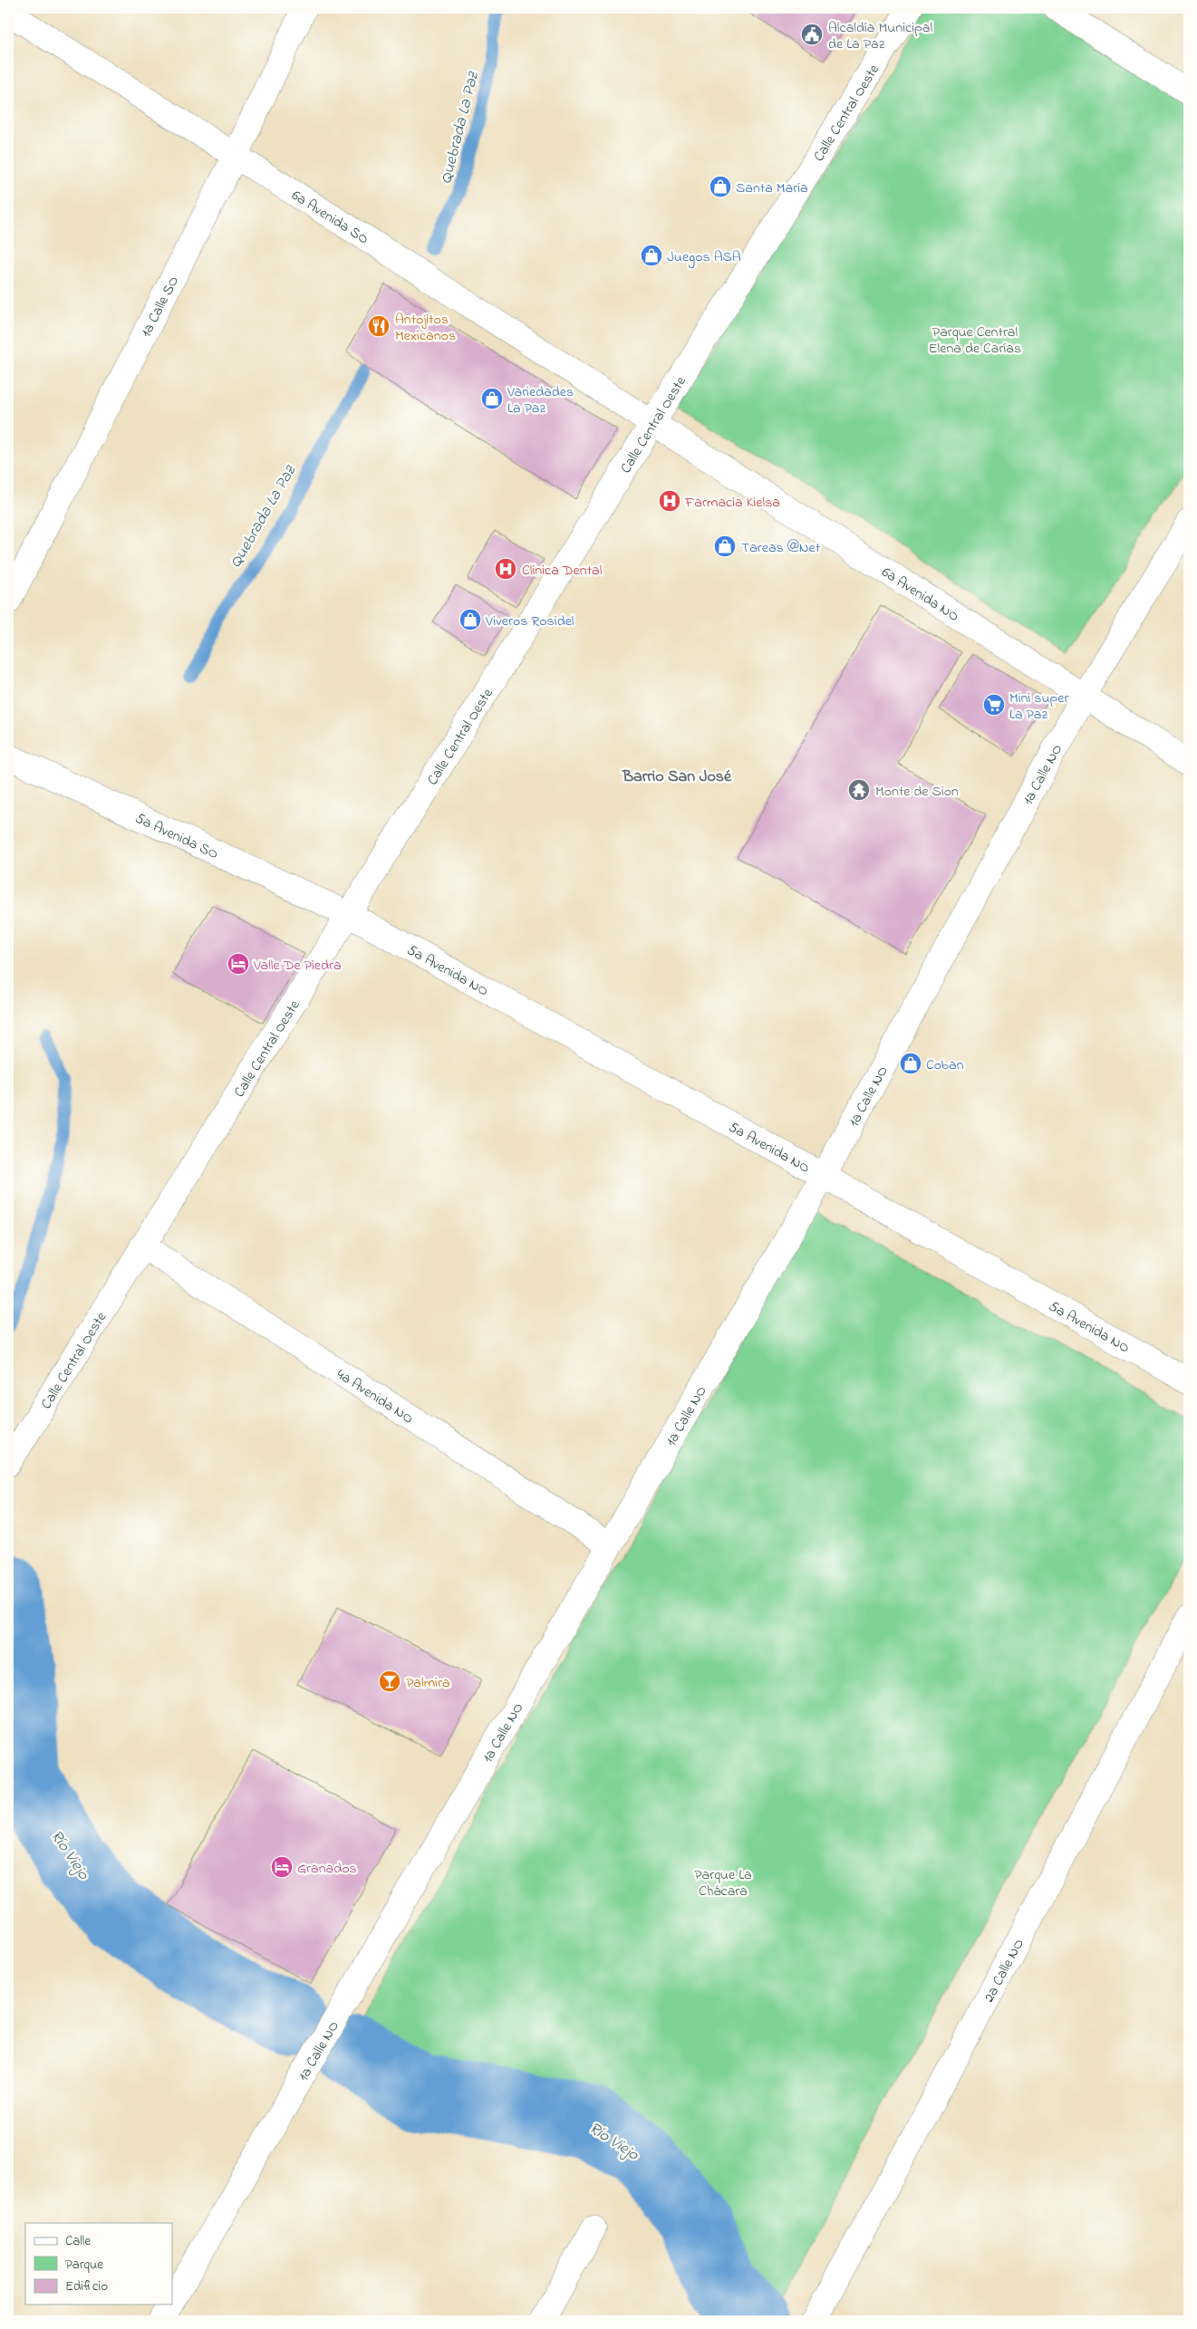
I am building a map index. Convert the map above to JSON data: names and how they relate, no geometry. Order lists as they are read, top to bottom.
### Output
{
  "streets": {
    "street": [
      "Calle Central Oeste",
      "6a Avenida SO",
      "1a Calle SO",
      "6a Avenida NO",
      "1a Calle NO",
      "5a Avenida SO",
      "5a Avenida NO",
      "4a Avenida NO",
      "2a Calle NO"
    ]
  },
  "crossings": [
    ["Calle Central Oeste", "6a Avenida SO"],
    ["Calle Central Oeste", "6a Avenida NO"],
    ["Calle Central Oeste", "5a Avenida SO"],
    ["Calle Central Oeste", "5a Avenida NO"],
    ["Calle Central Oeste", "4a Avenida NO"],
    ["6a Avenida SO", "1a Calle SO"],
    ["6a Avenida SO", "6a Avenida NO"],
    ["6a Avenida NO", "1a Calle NO"],
    ["1a Calle NO", "5a Avenida NO"],
    ["1a Calle NO", "4a Avenida NO"],
    ["5a Avenida SO", "5a Avenida NO"]
  ],
  "districts": ["Barrio San José"],
  "water": ["Quebrada La Paz", "Río Viejo"],
  "parks": ["Parque Central Elena de Carías", "Parque La Chácara"],
  "places": {
    "public building": ["Alcaldía Municipal de La Paz"],
    "shop": [
      "Santa María",
      "Juegos ASA",
      "Variedades La Paz",
      "Tareas @Net",
      "Viveros Rosidel",
      "Coban"
    ],
    "restaurant": ["Antojitos Mexicanos"],
    "hospital": ["Farmacia Kielsa", "Clínica Dental"],
    "supermarket": ["Mini super La Paz"],
    "temple": ["Monte de Sion"],
    "hotel": ["Valle De Piedra", "Granados"],
    "bar": ["Palmira"]
  },
  "legend": ["Calle", "Parque", "Edificio"]
}
